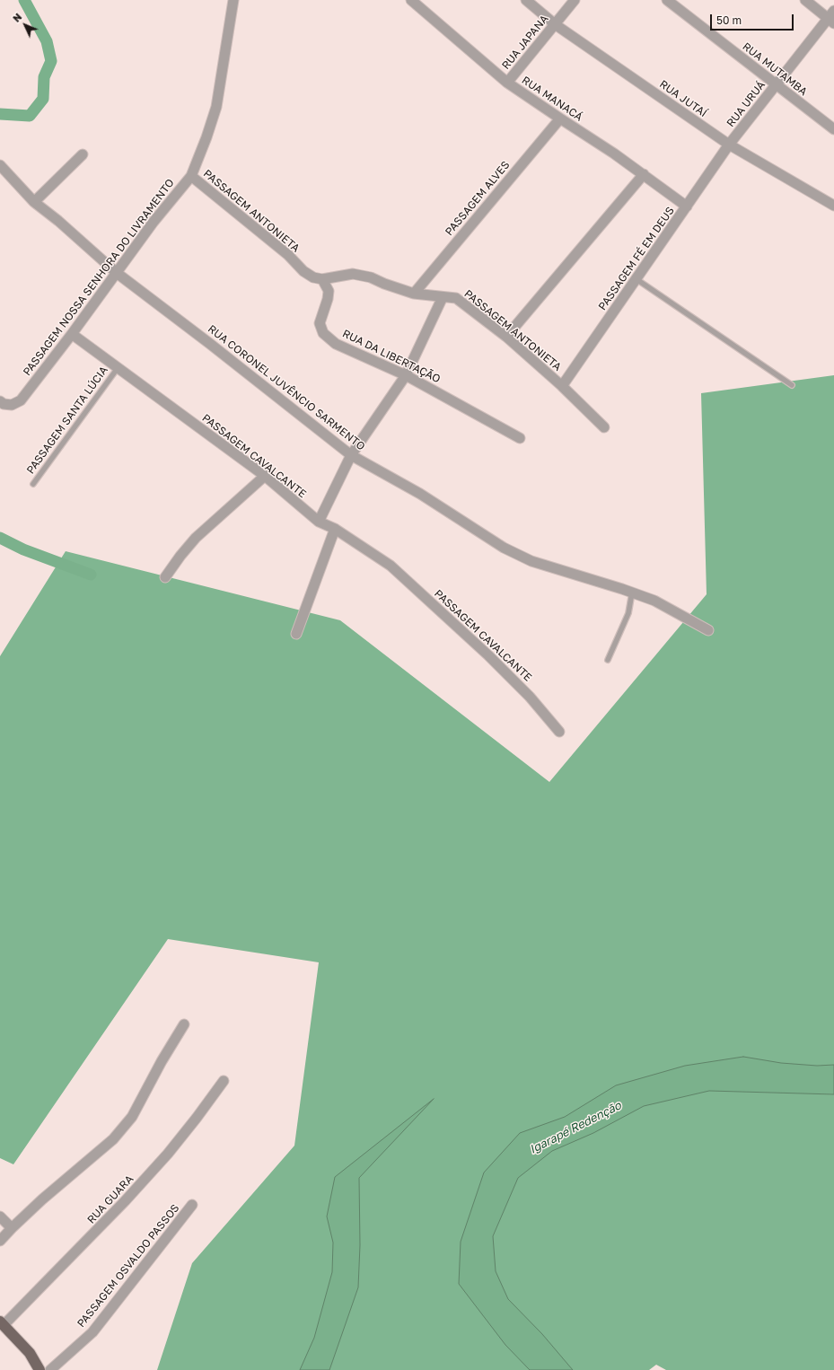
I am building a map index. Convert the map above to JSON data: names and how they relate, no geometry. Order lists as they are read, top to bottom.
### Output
{
  "streets": {
    "street": [
      "RUA JAPANA",
      "RUA MUTAMBA",
      "RUA MANACÁ",
      "RUA JUTAÍ",
      "RUA URUÁ",
      "PASSAGEM ALVES",
      "PASSAGEM ANTONIETA",
      "PASSAGEM FÉ EM DEUS",
      "PASSAGEM NOSSA SENHORA DO LIVRAMENTO",
      "RUA DA LIBERTAÇÃO",
      "RUA CORONEL JUVÊNCIO SARMENTO",
      "PASSAGEM CAVALCANTE",
      "RUA GUARA",
      "PASSAGEM OSVALDO PASSOS"
    ],
    "lane": ["PASSAGEM SANTA LÚCIA"]
  },
  "crossings": [
    ["RUA JAPANA", "RUA MANACÁ"],
    ["RUA JAPANA", "RUA JUTAÍ"],
    ["RUA MUTAMBA", "RUA URUÁ"],
    ["RUA MANACÁ", "PASSAGEM ALVES"],
    ["RUA MANACÁ", "PASSAGEM FÉ EM DEUS"],
    ["RUA JUTAÍ", "RUA URUÁ"],
    ["RUA JUTAÍ", "PASSAGEM FÉ EM DEUS"],
    ["RUA URUÁ", "PASSAGEM FÉ EM DEUS"],
    ["PASSAGEM ALVES", "PASSAGEM ANTONIETA"],
    ["PASSAGEM ANTONIETA", "PASSAGEM FÉ EM DEUS"],
    ["PASSAGEM ANTONIETA", "PASSAGEM NOSSA SENHORA DO LIVRAMENTO"],
    ["PASSAGEM ANTONIETA", "RUA DA LIBERTAÇÃO"],
    ["PASSAGEM NOSSA SENHORA DO LIVRAMENTO", "RUA CORONEL JUVÊNCIO SARMENTO"],
    ["PASSAGEM NOSSA SENHORA DO LIVRAMENTO", "PASSAGEM CAVALCANTE"],
    ["PASSAGEM SANTA LÚCIA", "PASSAGEM CAVALCANTE"]
  ],
  "water": ["Igarapé Redenção"],
  "scale_bar": "50 m",
  "north": "top left"
}
